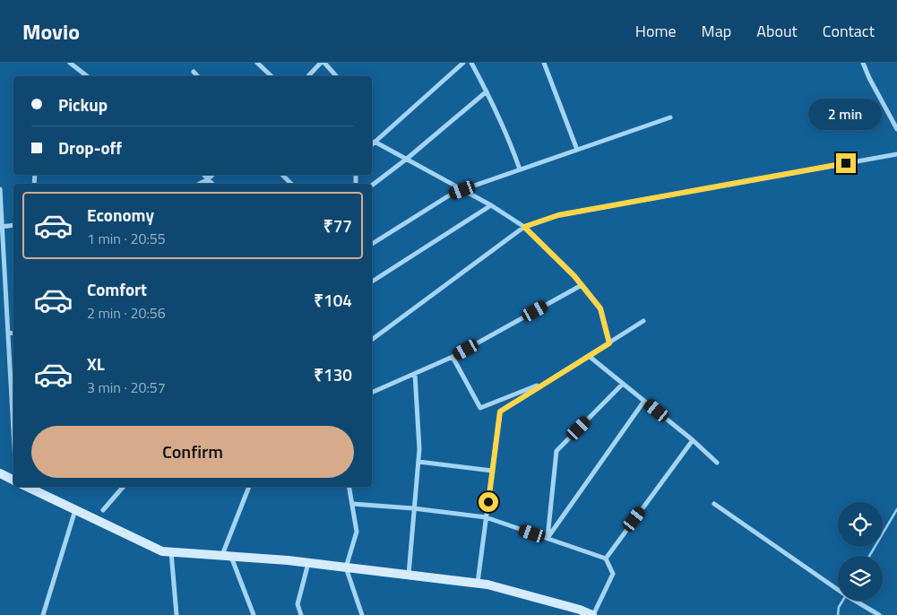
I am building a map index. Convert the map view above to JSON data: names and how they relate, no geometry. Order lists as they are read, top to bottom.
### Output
{
  "page": {
    "header": "Movio",
    "nav": [
      "Home",
      "Map",
      "About",
      "Contact"
    ],
    "banner": ["Pickup", "Drop-off"],
    "bubble": "2 min",
    "list": [
      {
        "name": "Economy",
        "note": "1 min · 20:55",
        "value": "₹77"
      },
      {
        "name": "Comfort",
        "note": "2 min · 20:56",
        "value": "₹104"
      },
      {
        "name": "XL",
        "note": "3 min · 20:57",
        "value": "₹130"
      }
    ],
    "buttons": "Confirm"
  }
}
